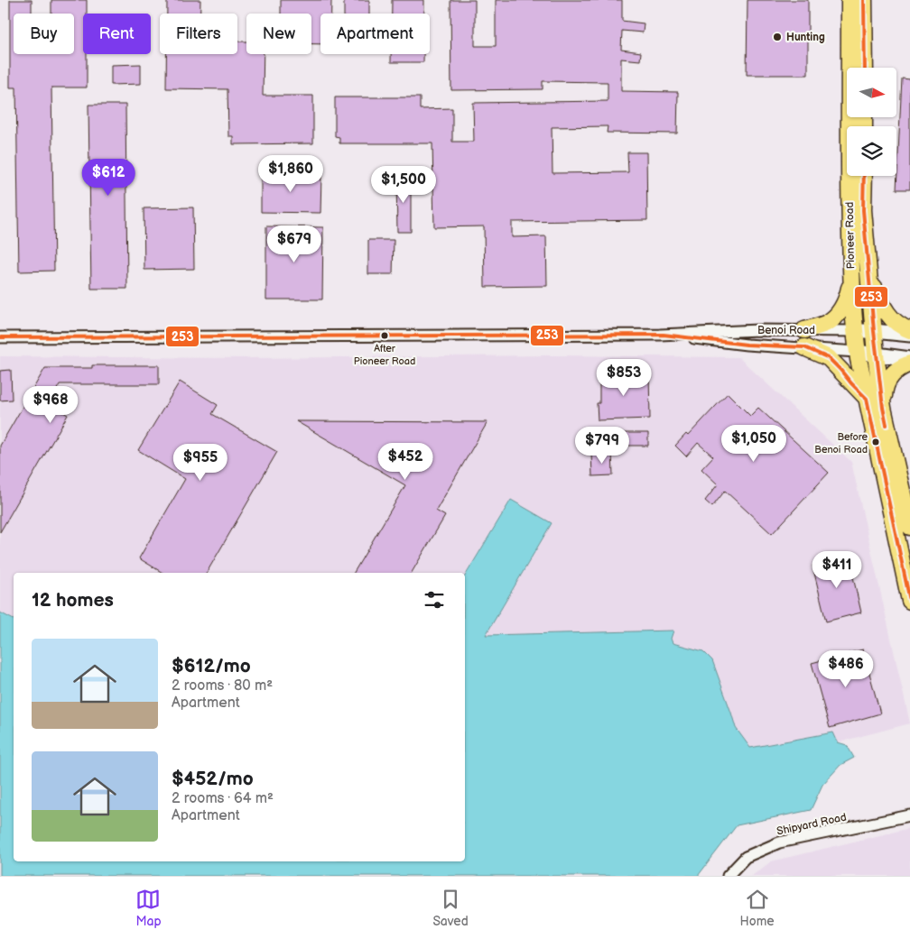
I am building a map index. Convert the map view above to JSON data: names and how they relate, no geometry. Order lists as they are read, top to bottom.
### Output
{
  "streets": {
    "main road": ["Pioneer Road", "Benoi Road"],
    "street": ["Shipyard Road"]
  },
  "crossings": [
    ["Pioneer Road", "Benoi Road"]
  ],
  "places": ["Hunting", "After Pioneer Road", "Before Benoi Road"],
  "lines": ["transit line 253"],
  "north": "right",
  "page": {
    "chip": [
      "Buy",
      "Rent",
      "Filters",
      "New",
      "Apartment"
    ],
    "price": [
      "$1,860",
      "$612",
      "$1,500",
      "$679",
      "$853",
      "$968",
      "$1,050",
      "$799",
      "$452",
      "$955",
      "$411",
      "$486"
    ],
    "heading": "12 homes",
    "list": [
      {
        "name": "$612/mo",
        "note": "2 rooms · 80 m² · Apartment"
      },
      {
        "name": "$452/mo",
        "note": "2 rooms · 64 m² · Apartment"
      }
    ],
    "tabs": ["Map", "Saved", "Home"]
  }
}
